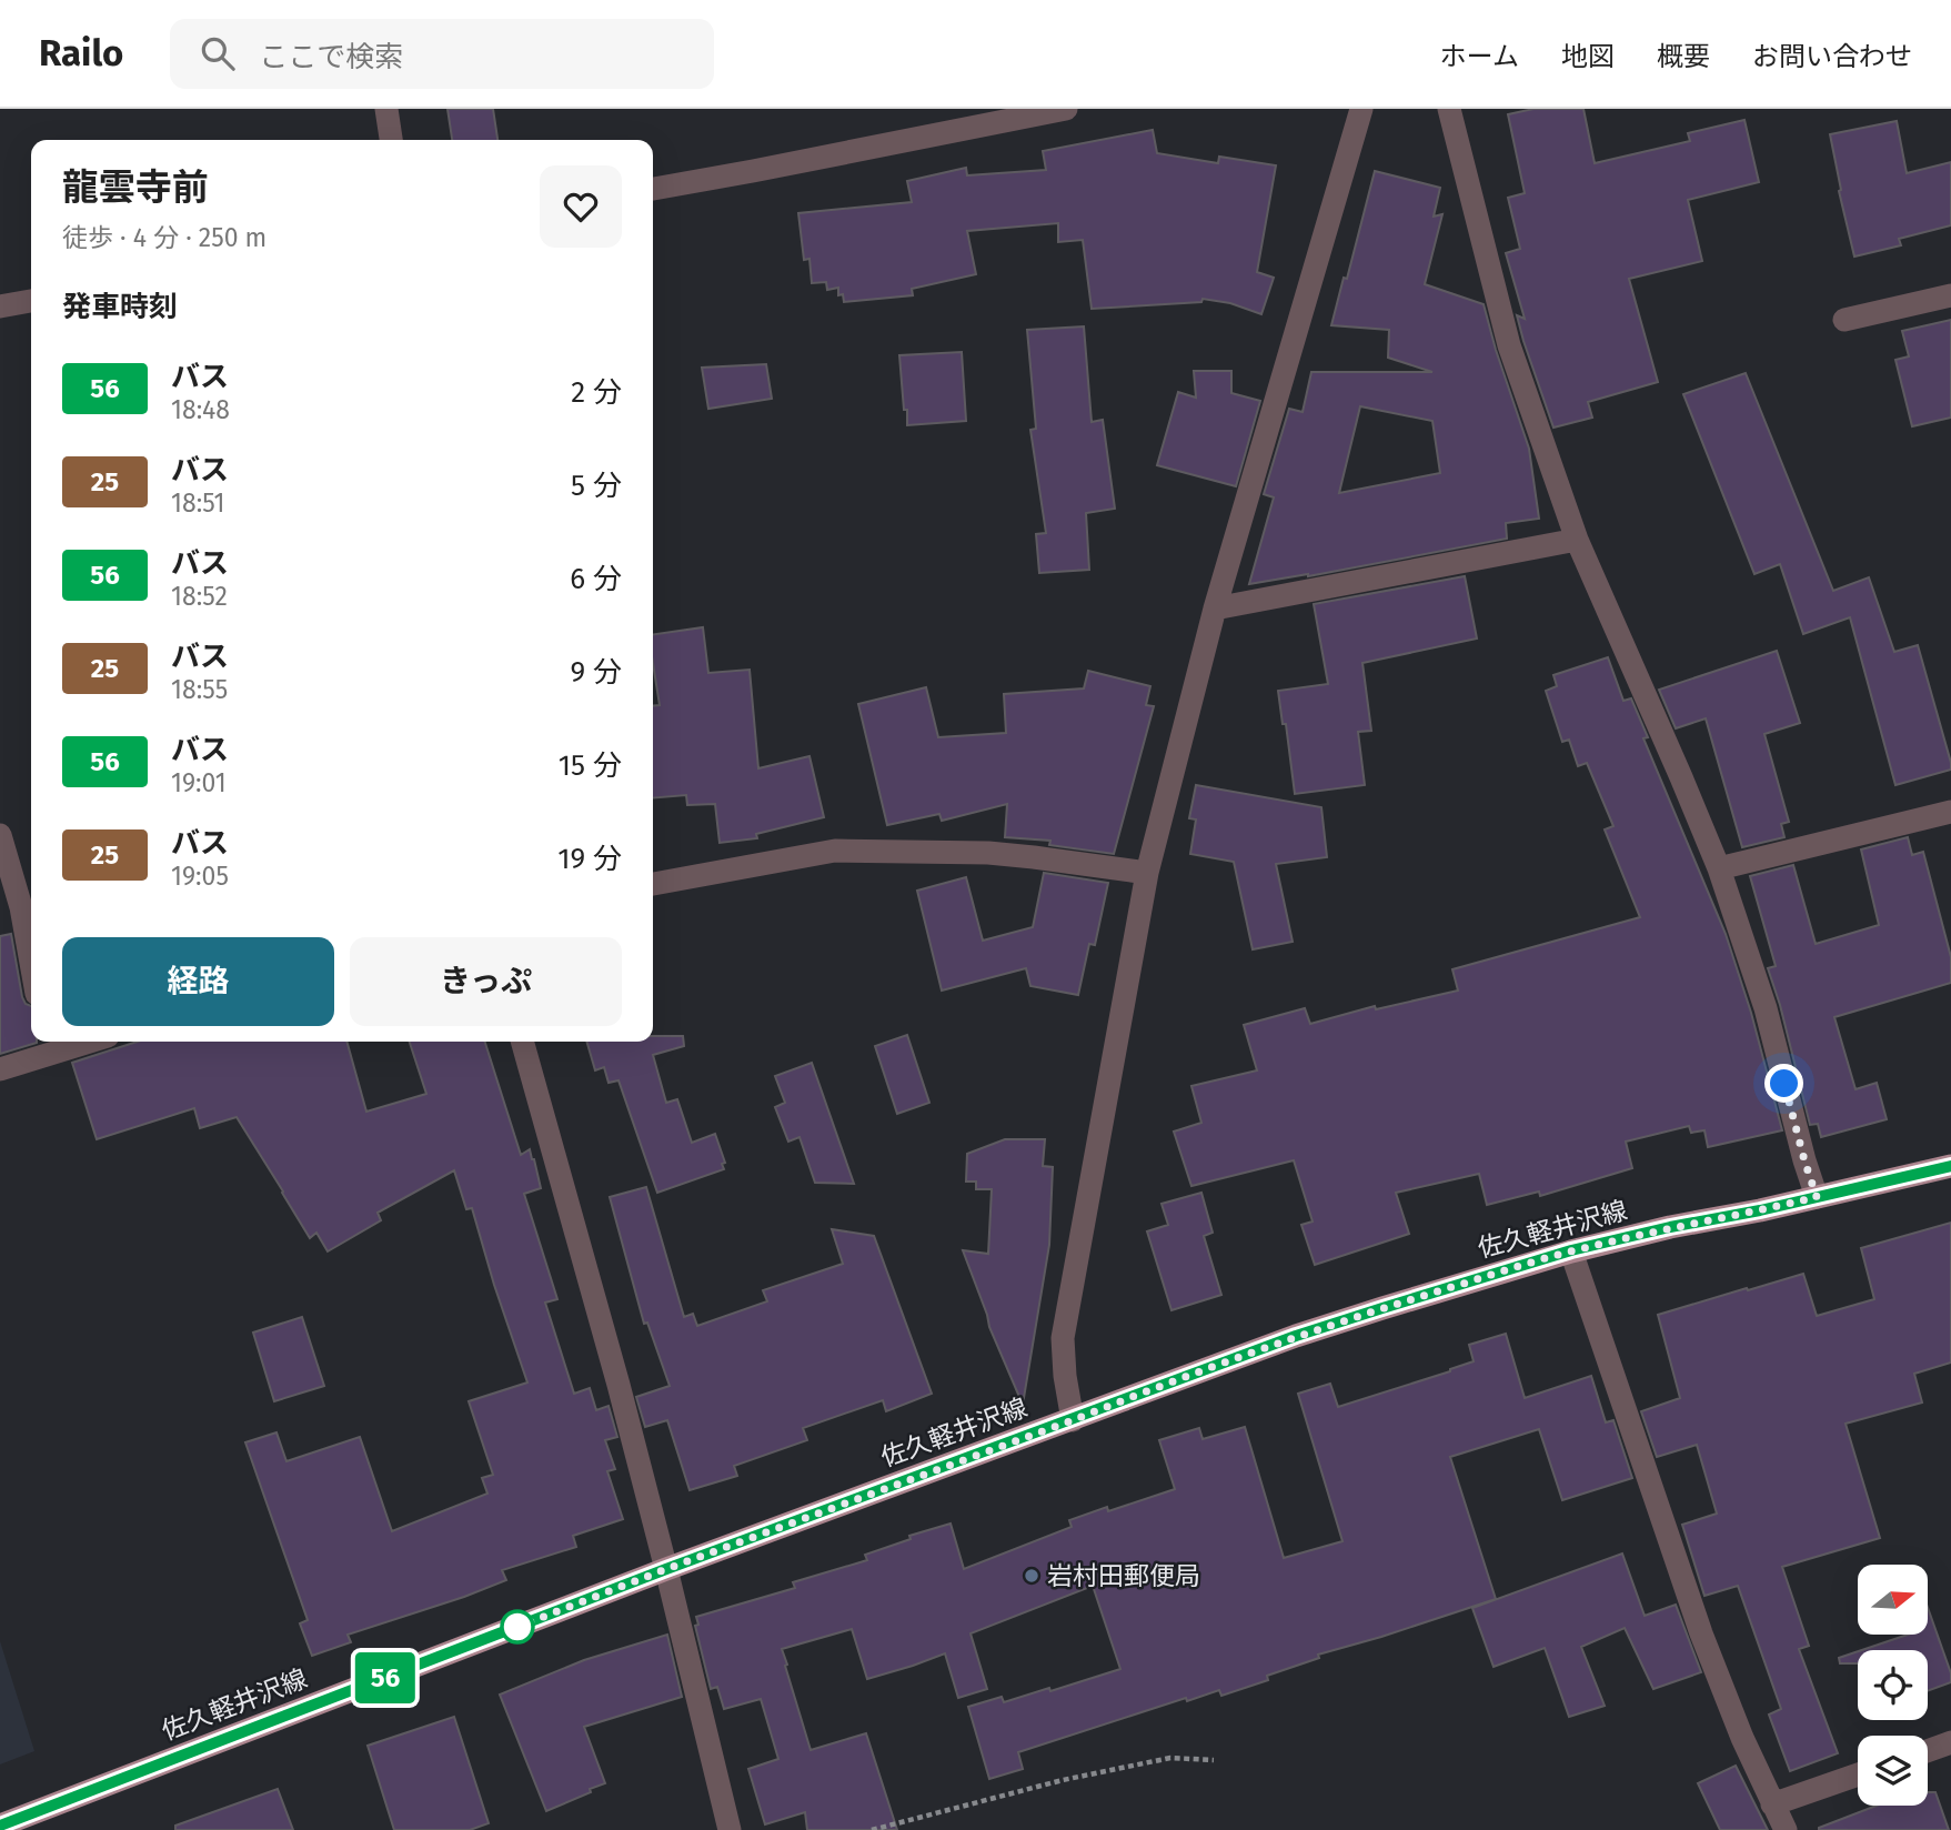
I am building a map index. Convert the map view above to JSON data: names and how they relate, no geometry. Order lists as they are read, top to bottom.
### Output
{
  "streets": {
    "main road": ["佐久軽井沢線"]
  },
  "places": ["岩村田郵便局"],
  "lines": ["bus line 56"],
  "north": "right",
  "page": {
    "header": "Railo",
    "search": "ここで検索",
    "nav": [
      "ホーム",
      "地図",
      "概要",
      "お問い合わせ"
    ],
    "on_map": "56",
    "heading": [
      ["龍雲寺前", "徒歩 · 4 分 · 250 m"],
      "発車時刻"
    ],
    "list": [
      {
        "mark": "56",
        "name": "バス",
        "note": "18:48",
        "value": "2 分"
      },
      {
        "mark": "25",
        "name": "バス",
        "note": "18:51",
        "value": "5 分"
      },
      {
        "mark": "56",
        "name": "バス",
        "note": "18:52",
        "value": "6 分"
      },
      {
        "mark": "25",
        "name": "バス",
        "note": "18:55",
        "value": "9 分"
      },
      {
        "mark": "56",
        "name": "バス",
        "note": "19:01",
        "value": "15 分"
      },
      {
        "mark": "25",
        "name": "バス",
        "note": "19:05",
        "value": "19 分"
      }
    ],
    "buttons": ["経路", "きっぷ"]
  }
}
